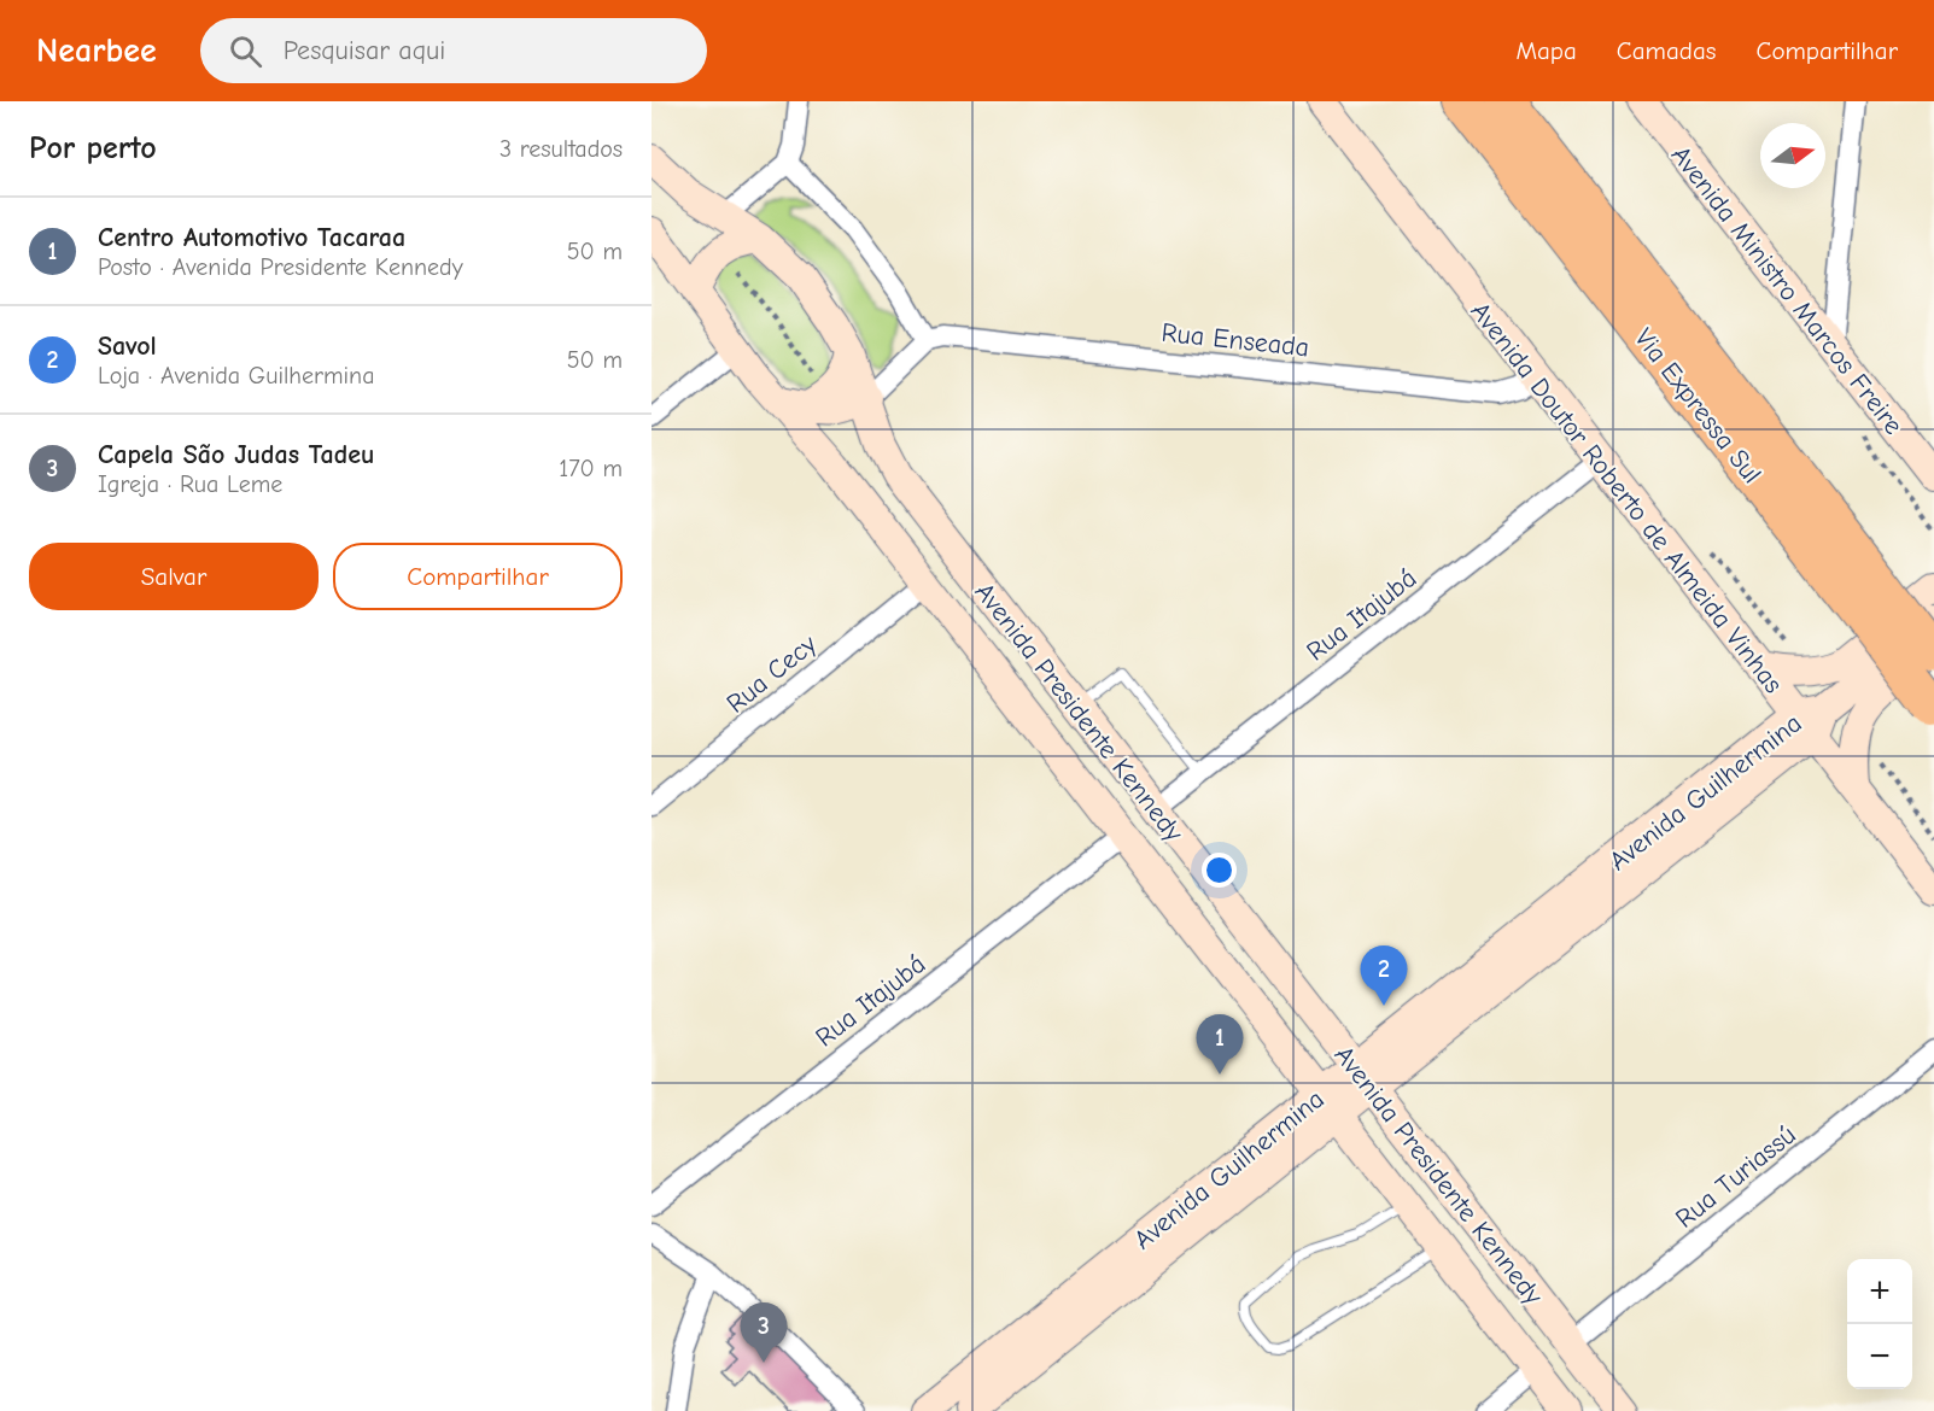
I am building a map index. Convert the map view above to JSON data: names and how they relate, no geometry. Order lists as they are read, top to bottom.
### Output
{
  "streets": {
    "highway": ["Via Expressa Sul"],
    "main road": [
      "Avenida Ministro Marcos Freire",
      "Avenida Doutor Roberto de Almeida Vinhas",
      "Avenida Presidente Kennedy",
      "Avenida Guilhermina"
    ],
    "street": [
      "Rua Enseada",
      "Rua Itajubá",
      "Rua Cecy",
      "Rua Turiassú"
    ]
  },
  "crossings": [
    ["Rua Enseada", "Avenida Doutor Roberto de Almeida Vinhas"],
    ["Avenida Doutor Roberto de Almeida Vinhas", "Rua Itajubá"],
    ["Avenida Doutor Roberto de Almeida Vinhas", "Avenida Guilhermina"],
    ["Rua Itajubá", "Avenida Presidente Kennedy"],
    ["Rua Cecy", "Avenida Presidente Kennedy"],
    ["Avenida Presidente Kennedy", "Avenida Guilhermina"],
    ["Avenida Presidente Kennedy", "Rua Turiassú"]
  ],
  "north": "right",
  "page": {
    "header": "Nearbee",
    "search": "Pesquisar aqui",
    "nav": ["Mapa", "Camadas", "Compartilhar"],
    "heading": ["Por perto", "3 resultados"],
    "list": [
      {
        "mark": "1",
        "name": "Centro Automotivo Tacaraa",
        "note": "Posto · Avenida Presidente Kennedy",
        "value": "50 m"
      },
      {
        "mark": "2",
        "name": "Savol",
        "note": "Loja · Avenida Guilhermina",
        "value": "50 m"
      },
      {
        "mark": "3",
        "name": "Capela São Judas Tadeu",
        "note": "Igreja · Rua Leme",
        "value": "170 m"
      }
    ],
    "buttons": ["Salvar", "Compartilhar"],
    "pins": ["2", "1", "3"],
    "map_buttons": ["+", "−"]
  }
}
